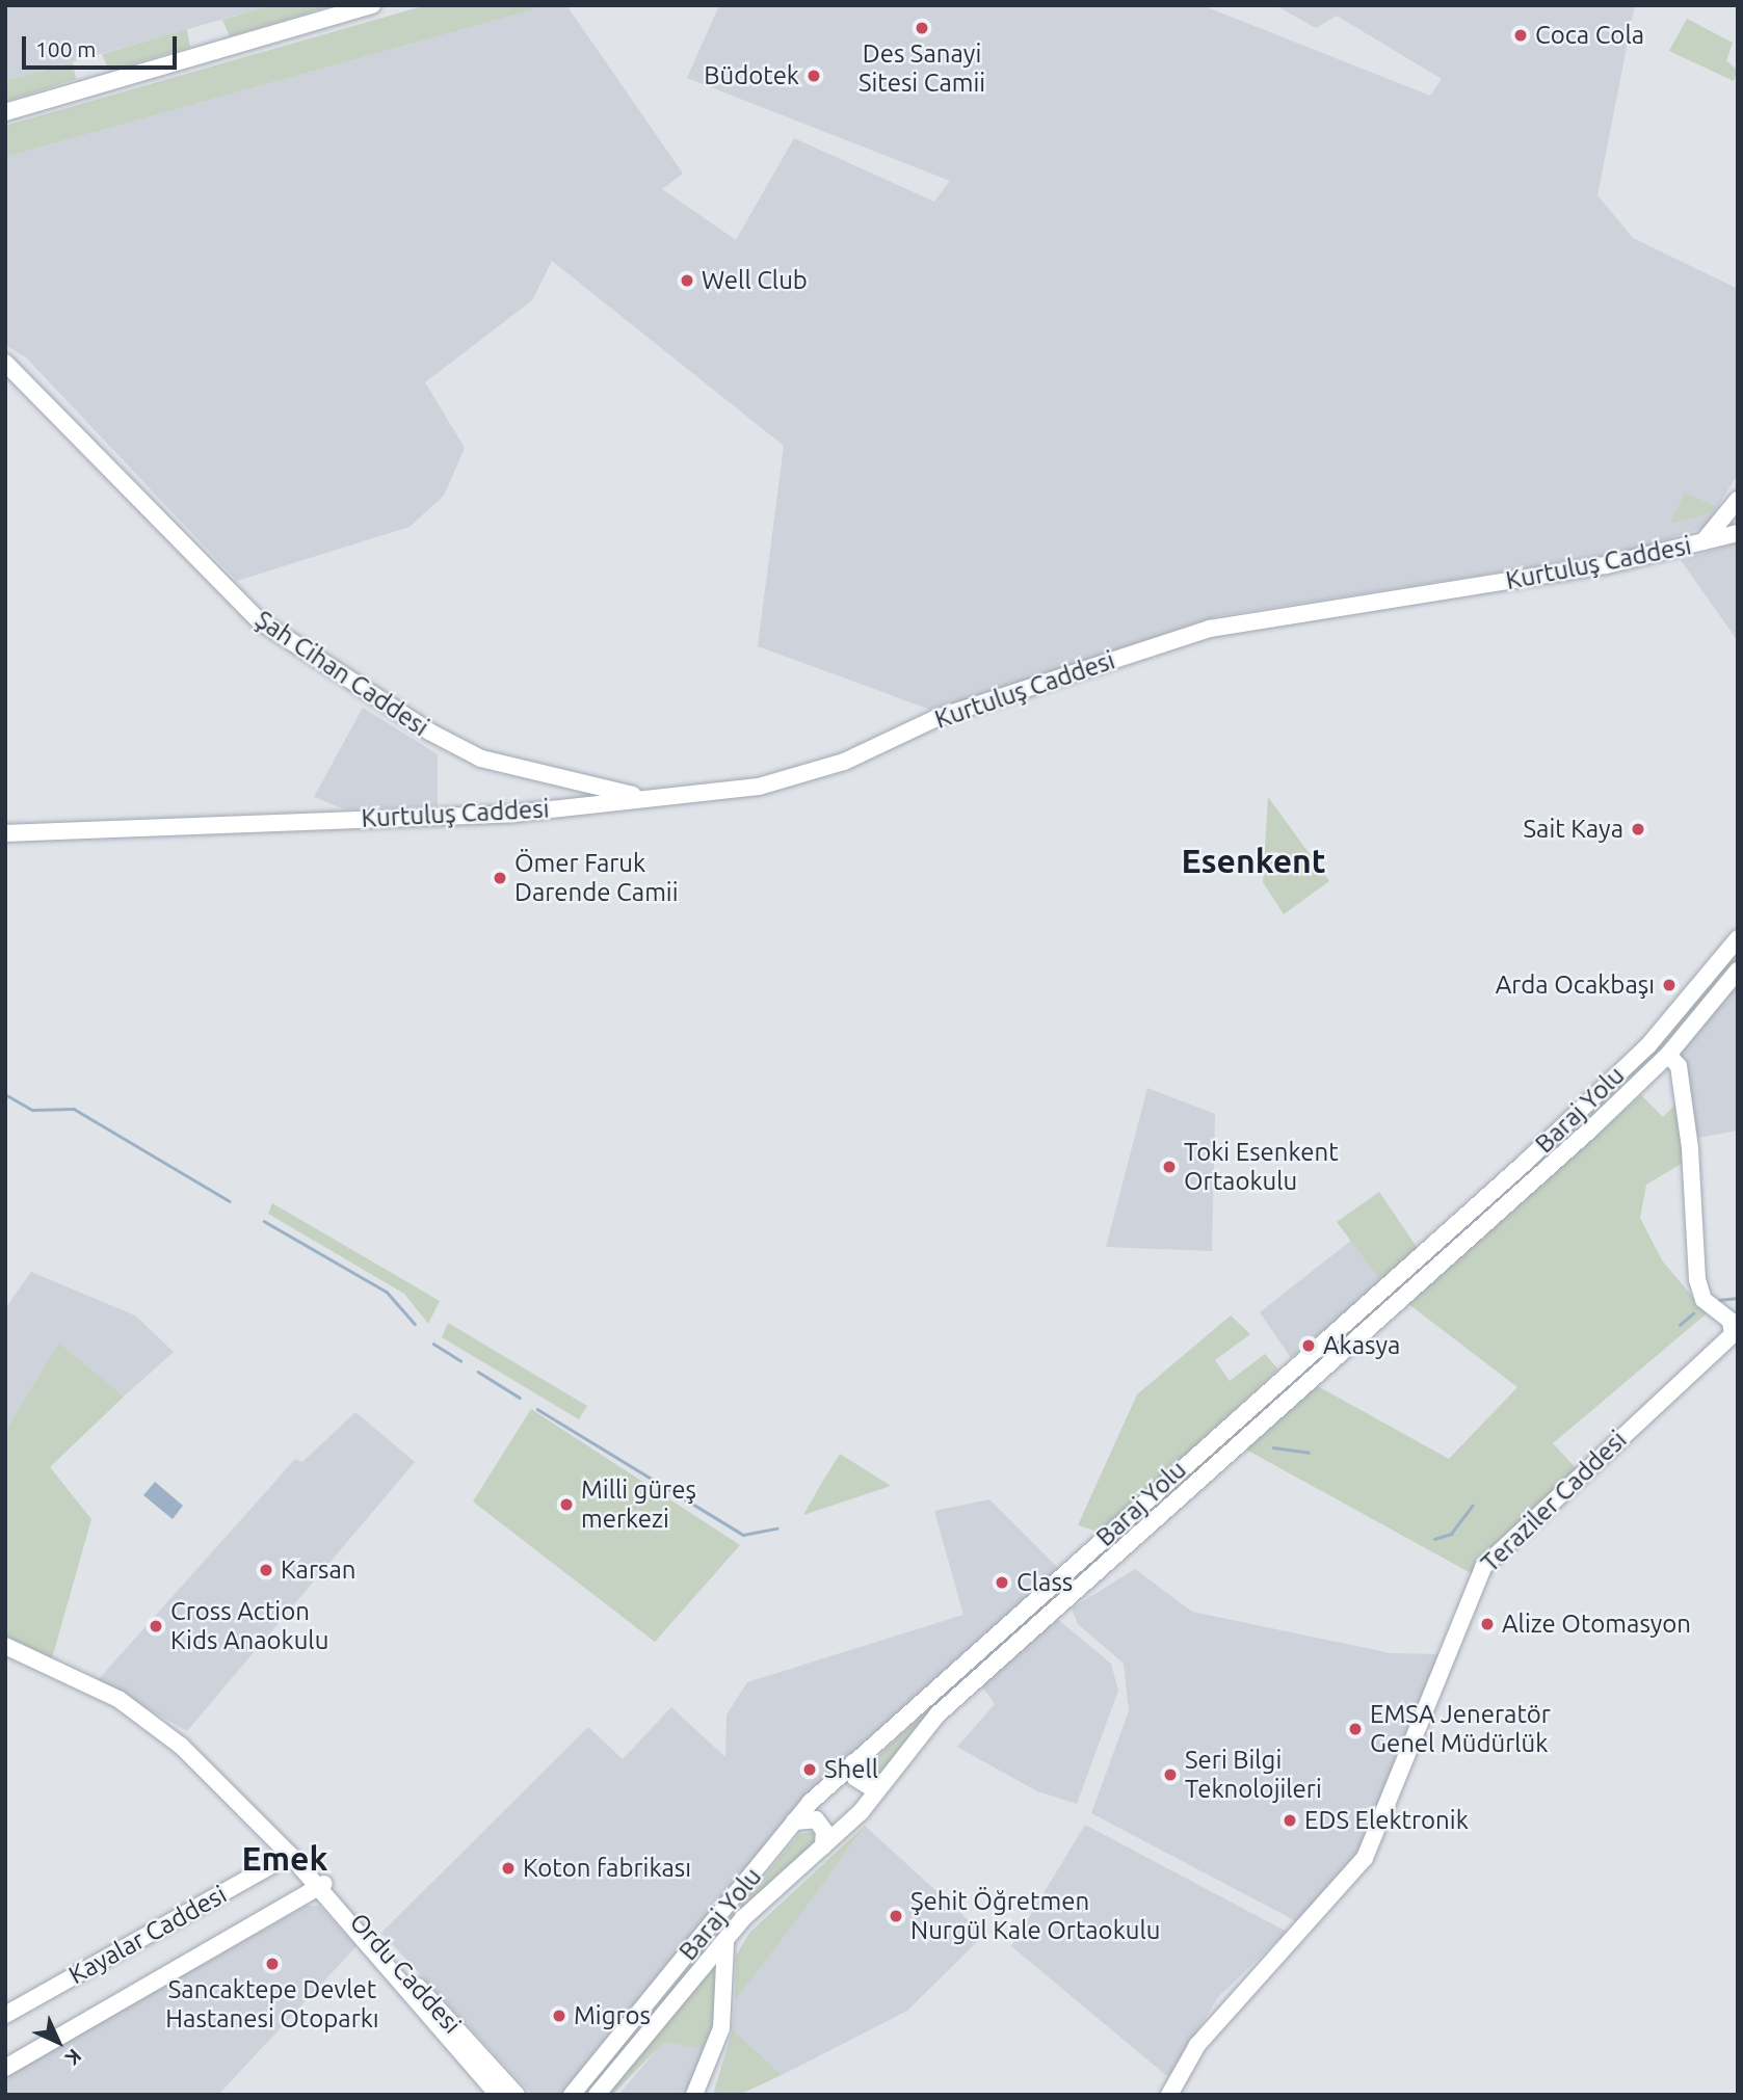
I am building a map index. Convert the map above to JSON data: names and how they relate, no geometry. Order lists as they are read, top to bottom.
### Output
{
  "streets": {
    "main road": [
      "Kurtuluş Caddesi",
      "Şah Cihan Caddesi",
      "Baraj Yolu",
      "Teraziler Caddesi",
      "Kayalar Caddesi",
      "Ordu Caddesi"
    ]
  },
  "crossings": [
    ["Kurtuluş Caddesi", "Şah Cihan Caddesi"],
    ["Baraj Yolu", "Teraziler Caddesi"],
    ["Kayalar Caddesi", "Ordu Caddesi"]
  ],
  "districts": ["Esenkent", "Emek"],
  "places": [
    "Des Sanayi Sitesi Camii",
    "Coca Cola",
    "Büdotek",
    "Well Club",
    "Sait Kaya",
    "Ömer Faruk Darende Camii",
    "Arda Ocakbaşı",
    "Toki Esenkent Ortaokulu",
    "Akasya",
    "Milli güreş merkezi",
    "Karsan",
    "Class",
    "Alize Otomasyon",
    "Cross Action Kids Anaokulu",
    "EMSA Jeneratör Genel Müdürlük",
    "Shell",
    "Seri Bilgi Teknolojileri",
    "EDS Elektronik",
    "Koton fabrikası",
    "Şehit Öğretmen Nurgül Kale Ortaokulu",
    "Sancaktepe Devlet Hastanesi Otoparkı",
    "Migros"
  ],
  "scale_bar": "100 m",
  "north": "bottom right"
}
